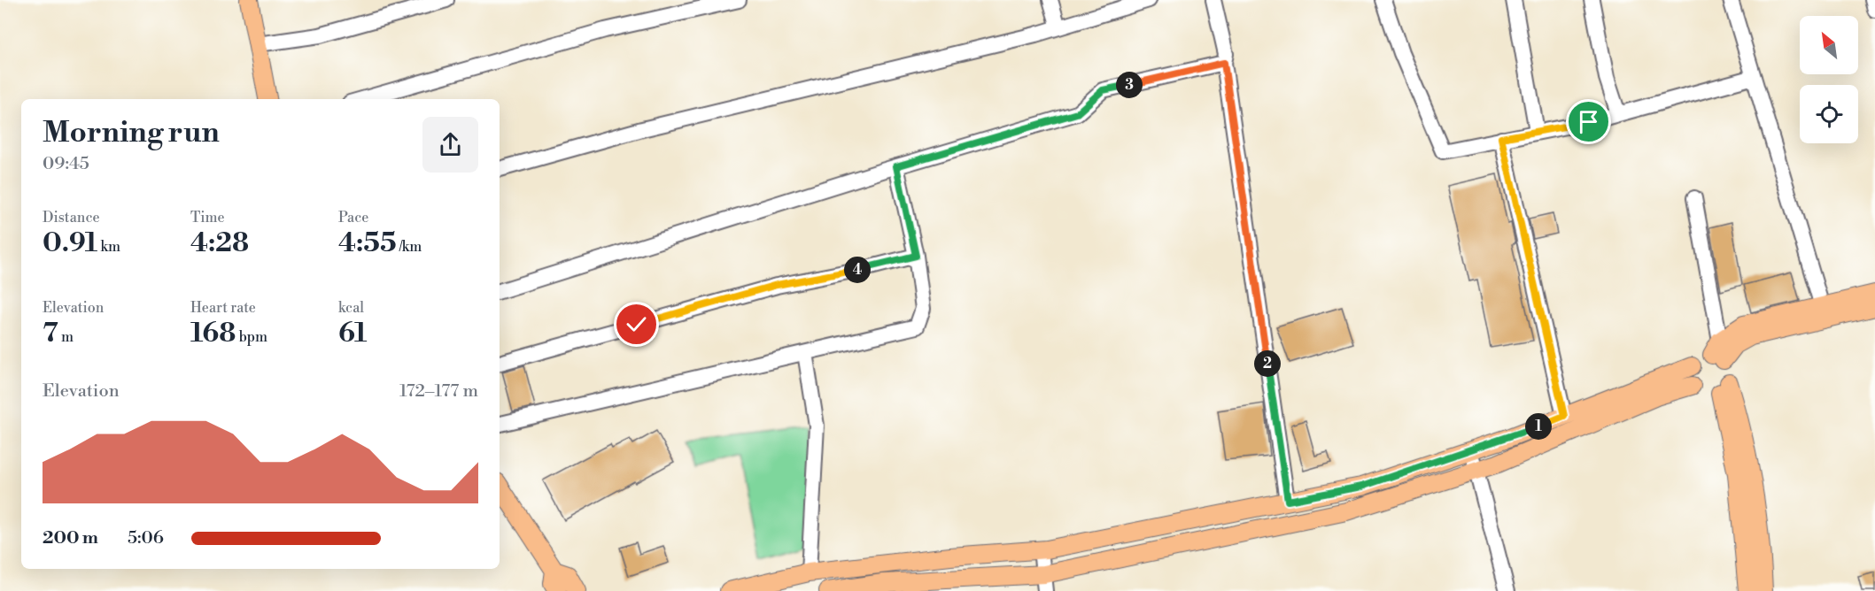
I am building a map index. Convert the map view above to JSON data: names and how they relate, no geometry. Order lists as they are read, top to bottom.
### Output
{
  "north": "top left",
  "page": {
    "pins": [
      "3",
      "4",
      "2",
      "1"
    ],
    "heading": ["Morning run", "09:45"],
    "stats": [
      ["Distance", "0.91 km"],
      ["Time", "4:28"],
      ["Pace", "4:55 /km"],
      ["Elevation", "7 m"],
      ["Heart rate", "168 bpm"],
      ["kcal", "61"]
    ],
    "chart": ["Elevation", "172–177 m"],
    "list": [
      {
        "name": "200 m",
        "note": "5:06"
      }
    ]
  }
}
